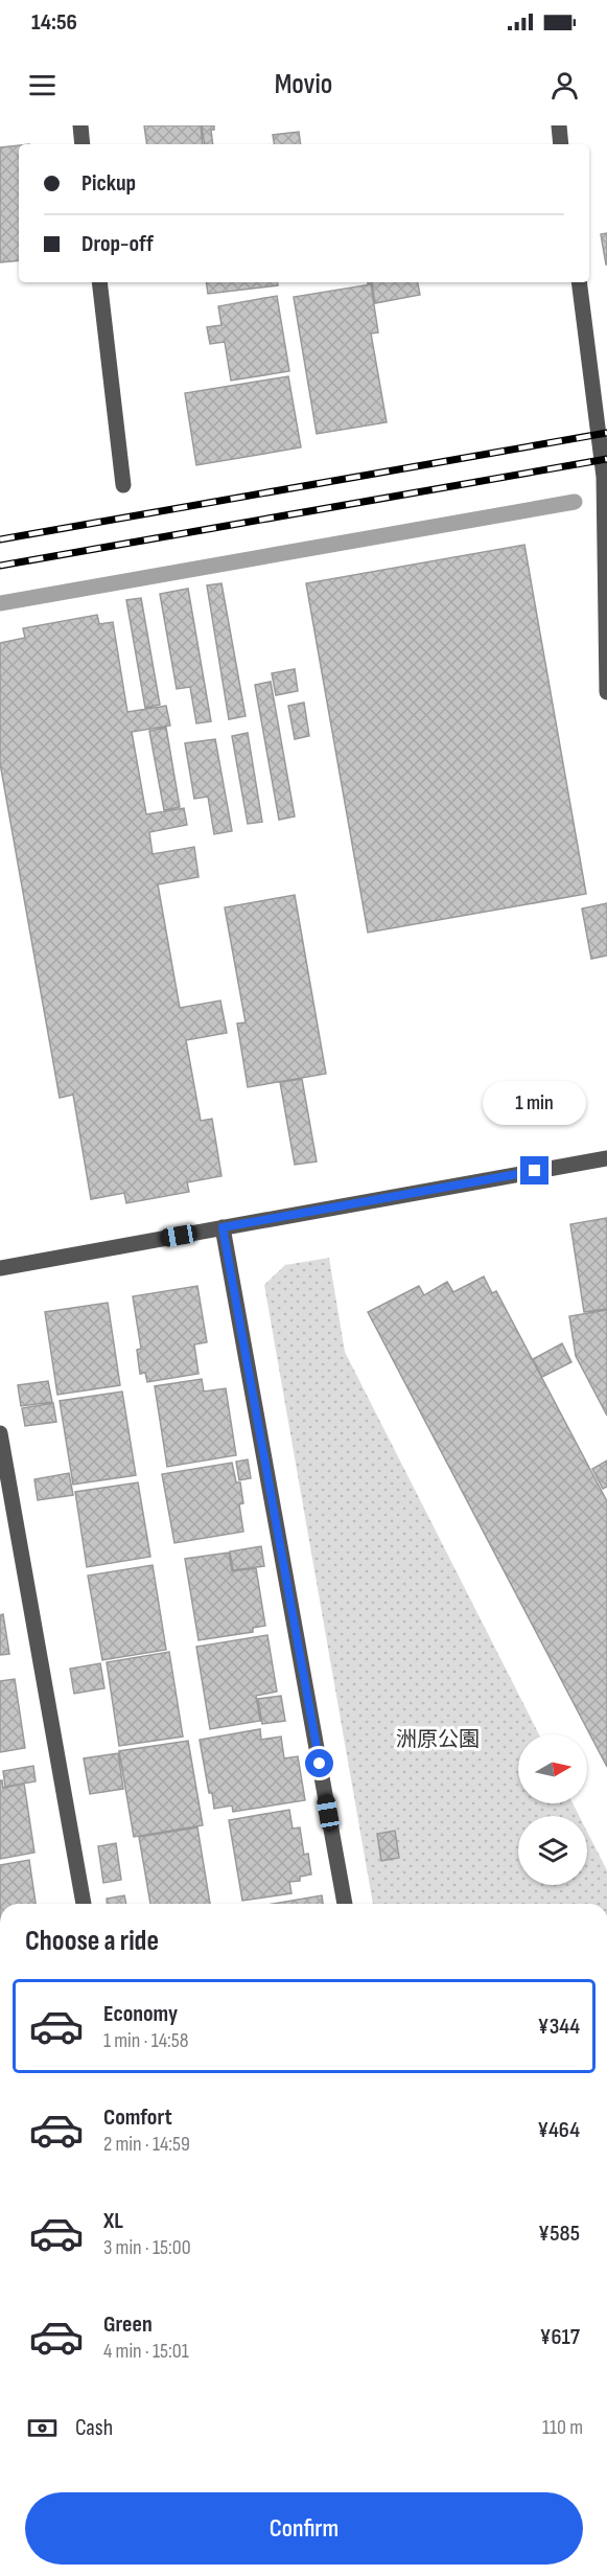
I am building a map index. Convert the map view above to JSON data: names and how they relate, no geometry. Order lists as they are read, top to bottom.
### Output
{
  "parks": ["洲原公園"],
  "north": "right",
  "page": {
    "status": "14:56",
    "header": "Movio",
    "banner": ["Pickup", "Drop-off"],
    "bubble": "1 min",
    "heading": "Choose a ride",
    "list": [
      {
        "name": "Economy",
        "note": "1 min · 14:58",
        "value": "¥344"
      },
      {
        "name": "Comfort",
        "note": "2 min · 14:59",
        "value": "¥464"
      },
      {
        "name": "XL",
        "note": "3 min · 15:00",
        "value": "¥585"
      },
      {
        "name": "Green",
        "note": "4 min · 15:01",
        "value": "¥617"
      }
    ],
    "pay": ["Cash", "110 m"],
    "buttons": "Confirm"
  }
}
